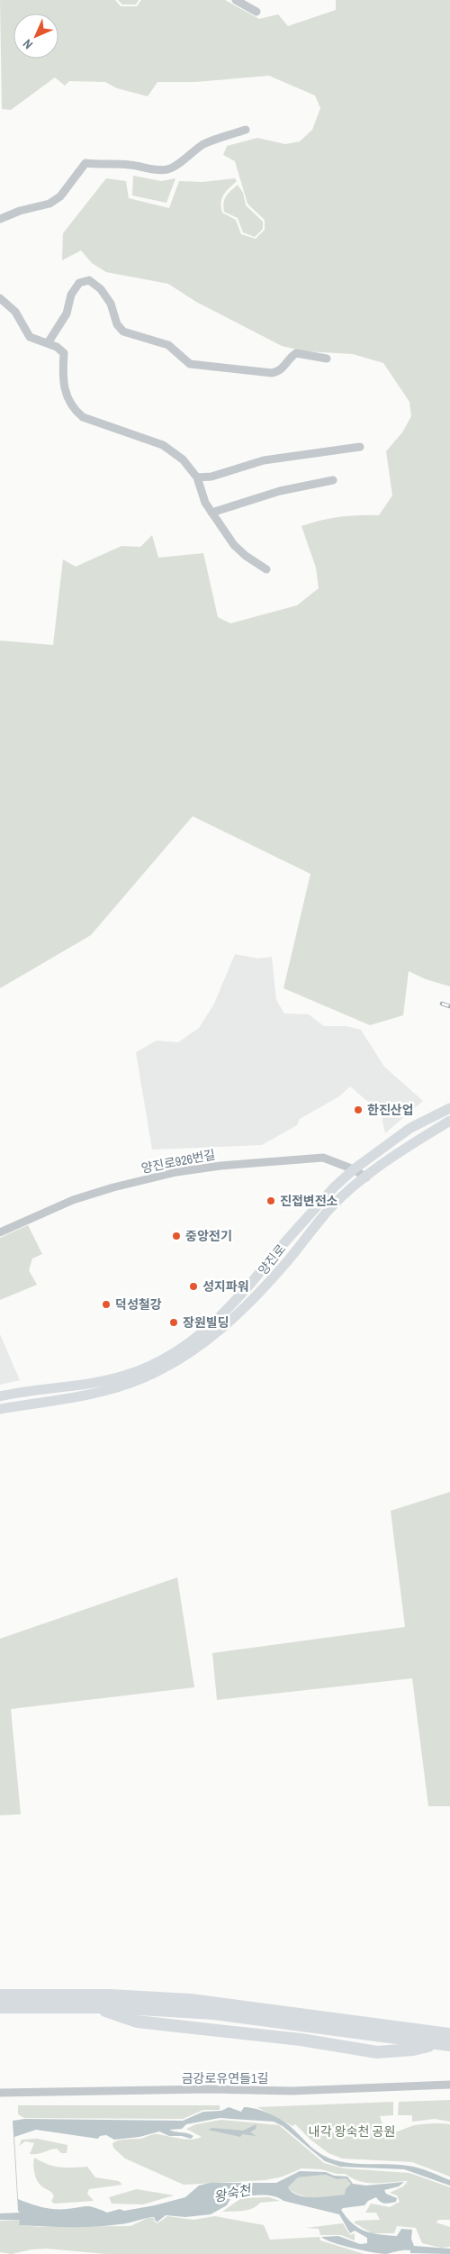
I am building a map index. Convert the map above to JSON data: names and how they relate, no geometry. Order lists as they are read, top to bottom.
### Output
{
  "streets": {
    "main road": ["양진로"],
    "street": ["양진로926번길", "금강로유연들1길"]
  },
  "crossings": [
    ["양진로926번길", "양진로"]
  ],
  "water": ["왕숙천"],
  "parks": ["내각 왕숙천 공원"],
  "places": [
    "한진산업",
    "진접변전소",
    "중앙전기",
    "성지파워",
    "덕성철강",
    "장원빌딩"
  ],
  "north": "bottom left"
}
